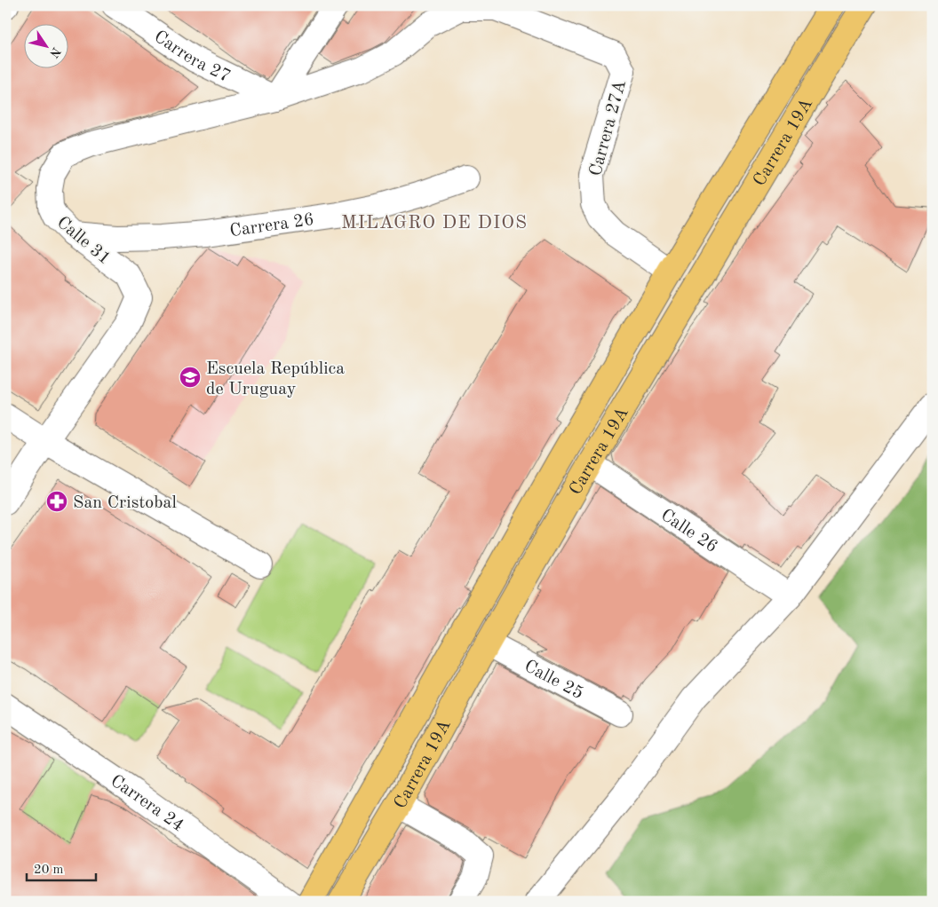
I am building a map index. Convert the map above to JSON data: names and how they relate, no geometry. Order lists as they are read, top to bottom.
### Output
{
  "streets": {
    "main road": ["Carrera 19A"],
    "street": [
      "Carrera 27",
      "Carrera 27A",
      "Carrera 26",
      "Calle 31",
      "Calle 26",
      "Calle 25",
      "Carrera 24"
    ]
  },
  "crossings": [
    ["Carrera 27", "Carrera 27A"],
    ["Carrera 27", "Calle 31"],
    ["Carrera 27A", "Carrera 19A"],
    ["Carrera 27A", "Calle 31"],
    ["Carrera 19A", "Calle 26"],
    ["Carrera 19A", "Calle 25"],
    ["Carrera 26", "Calle 31"]
  ],
  "districts": ["MILAGRO DE DIOS"],
  "places": {
    "school or university": ["Escuela República de Uruguay"],
    "pharmacy": ["San Cristobal"]
  },
  "scale_bar": "20 m",
  "north": "bottom right"
}
